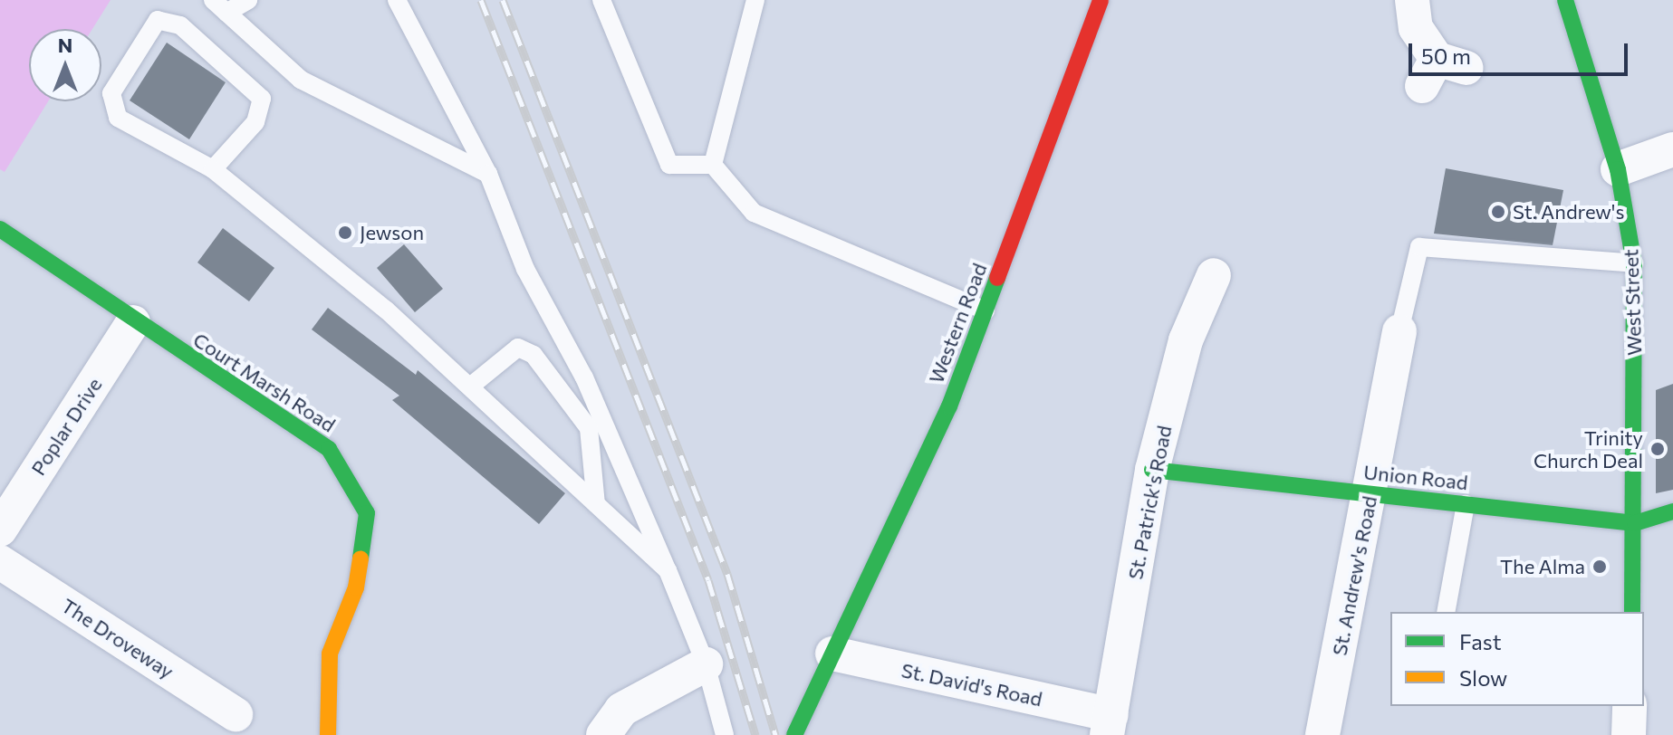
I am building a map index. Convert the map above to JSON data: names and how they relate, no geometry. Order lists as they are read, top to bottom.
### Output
{
  "streets": {
    "street": [
      "West Street",
      "Western Road",
      "Court Marsh Road",
      "Poplar Drive",
      "Union Road",
      "St. Patrick's Road",
      "St. Andrew's Road",
      "The Droveway",
      "St. David's Road"
    ]
  },
  "crossings": [
    ["West Street", "Union Road"],
    ["Western Road", "St. David's Road"],
    ["Court Marsh Road", "Poplar Drive"],
    ["Union Road", "St. Patrick's Road"],
    ["Union Road", "St. Andrew's Road"],
    ["St. Patrick's Road", "St. David's Road"]
  ],
  "places": [
    "St. Andrew's",
    "Jewson",
    "Trinity Church Deal",
    "The Alma"
  ],
  "legend": ["Fast", "Slow"],
  "scale_bar": "50 m",
  "north": "top"
}
